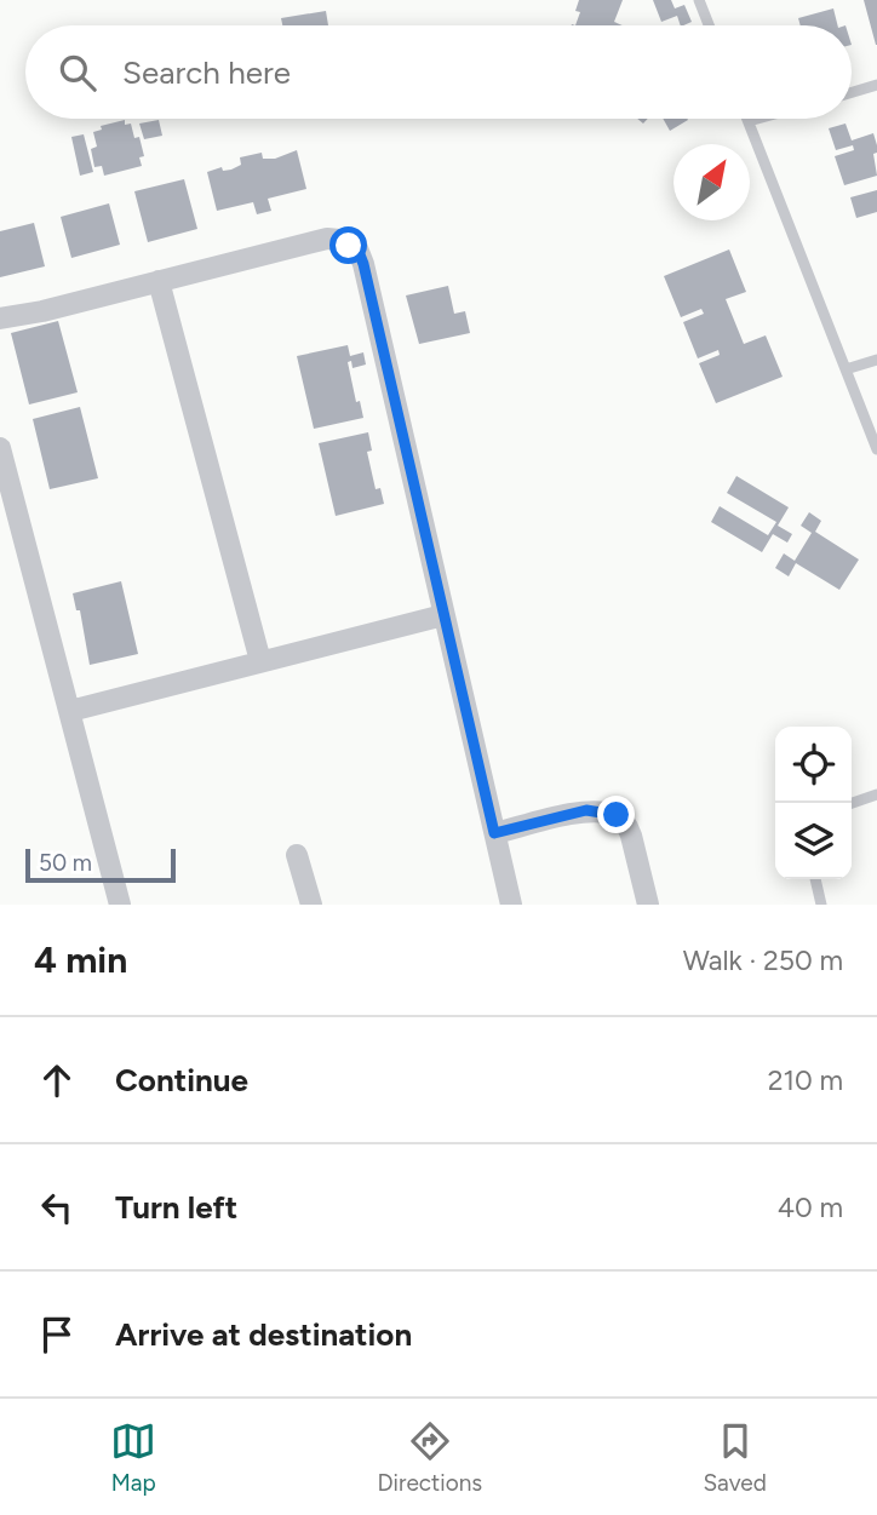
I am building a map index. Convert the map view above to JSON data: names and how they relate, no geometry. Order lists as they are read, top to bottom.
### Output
{
  "scale_bar": "50 m",
  "north": "top right",
  "page": {
    "search": "Search here",
    "scale": "50 m",
    "heading": ["4 min", "Walk · 250 m"],
    "list": [
      ["Continue", "210 m"],
      ["Turn left", "40 m"],
      "Arrive at destination"
    ],
    "nav": ["Map", "Directions", "Saved"]
  }
}
